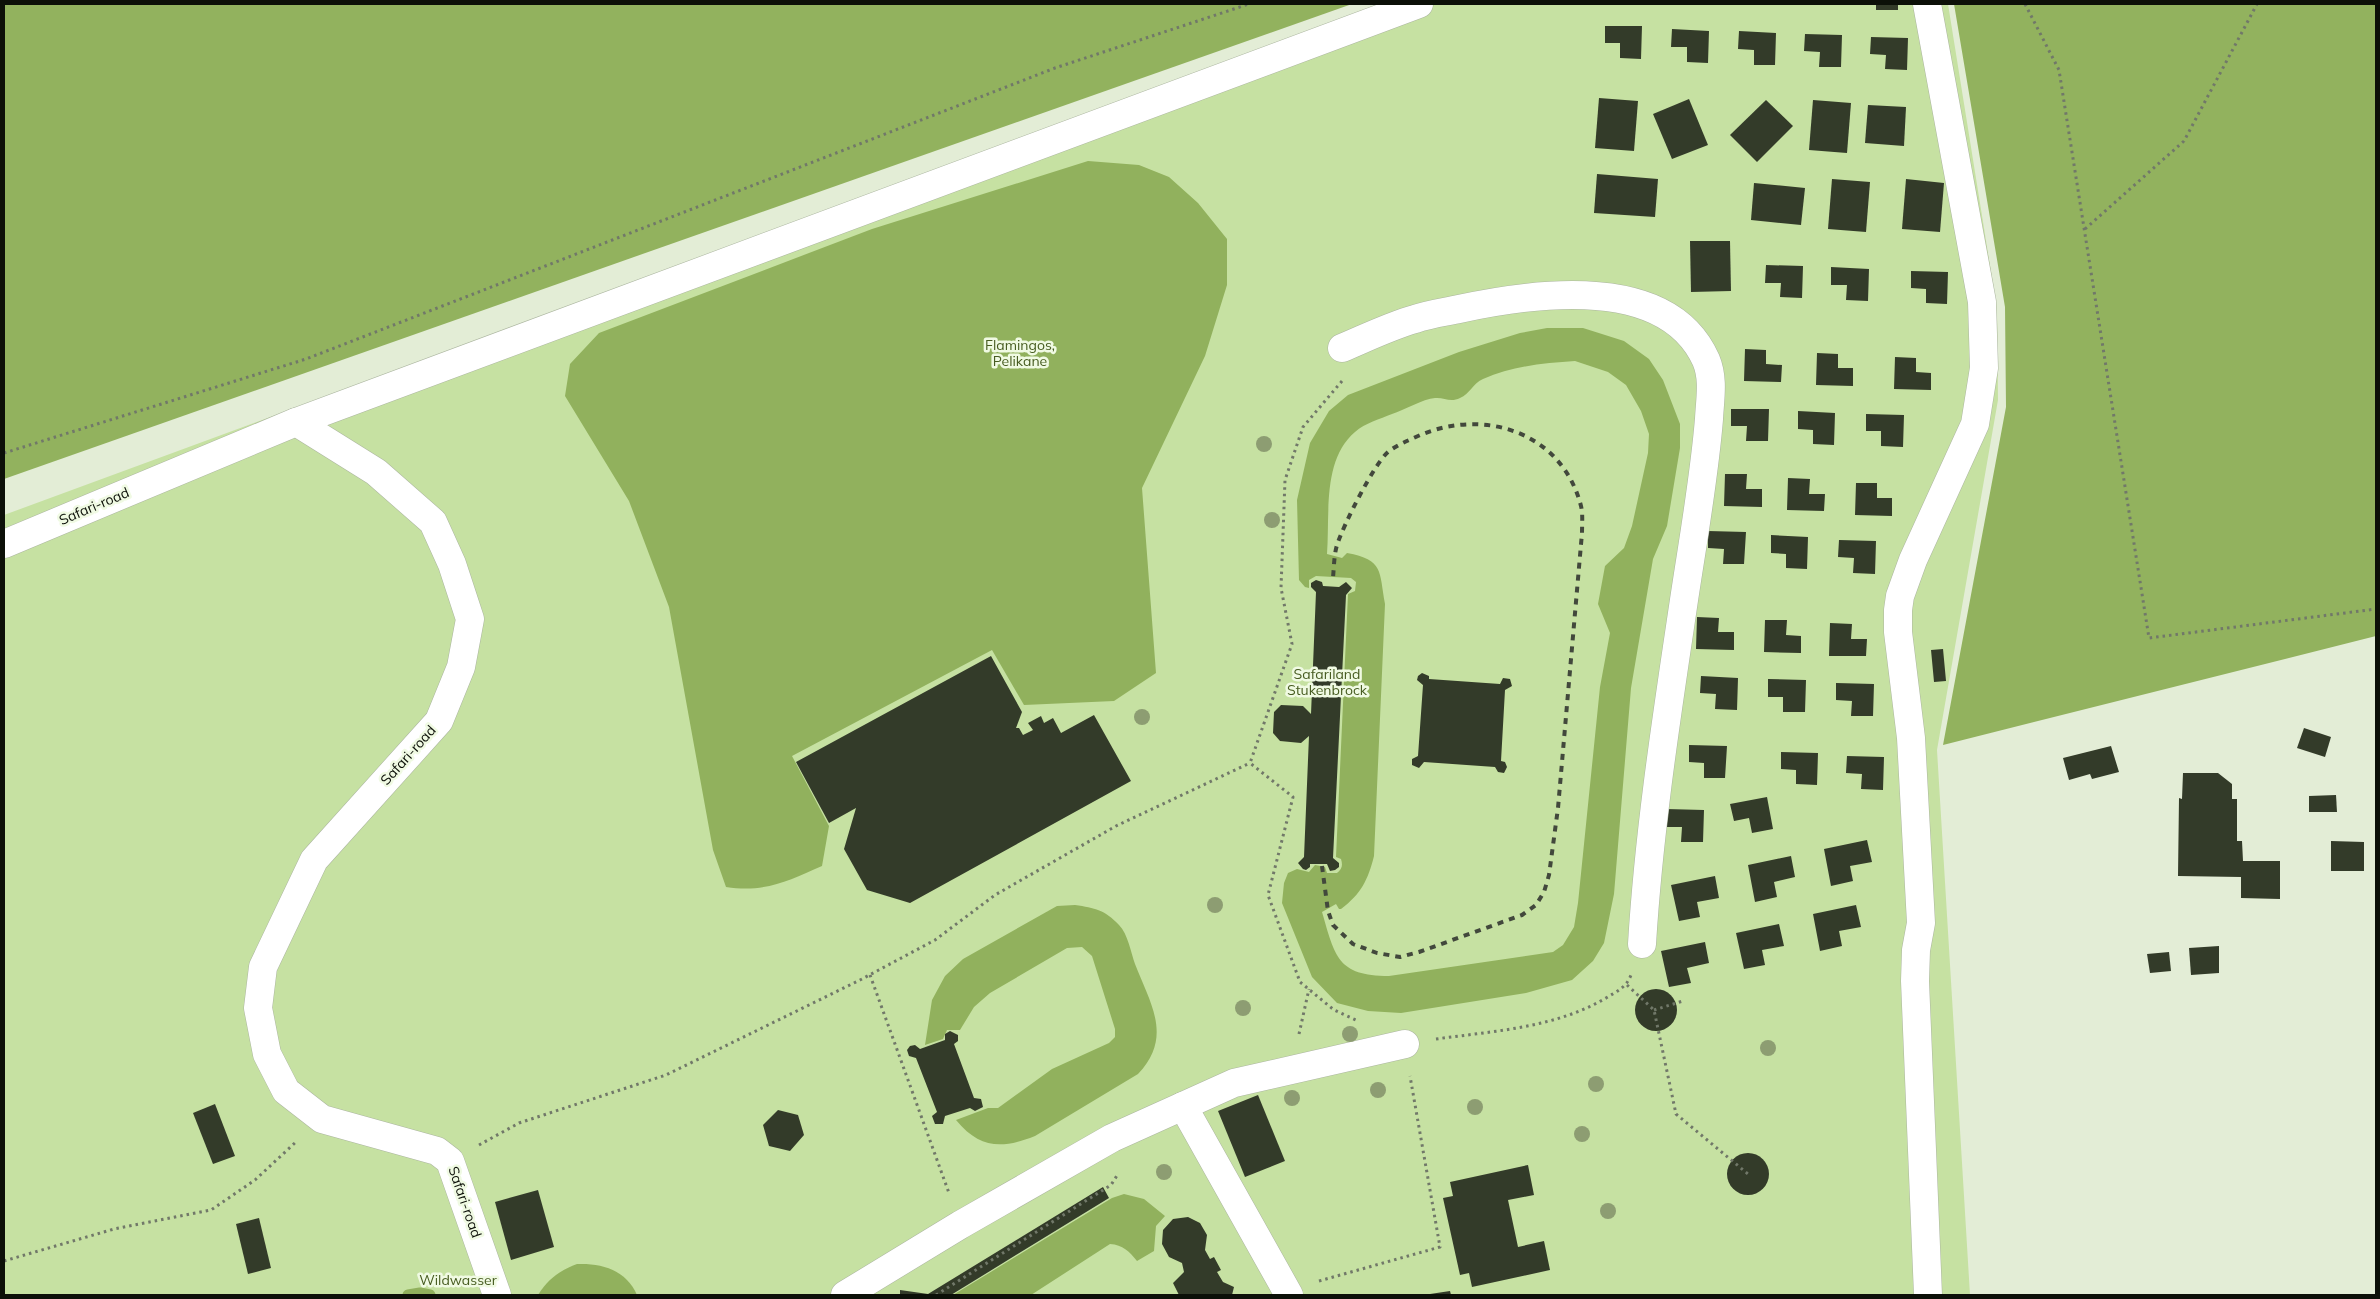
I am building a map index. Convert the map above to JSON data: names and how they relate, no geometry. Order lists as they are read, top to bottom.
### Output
{
  "streets": {
    "lane": ["Safari-road"]
  },
  "parks": ["Flamingos, Pelikane", "Safariland Stukenbrock", "Wildwasser"]
}
